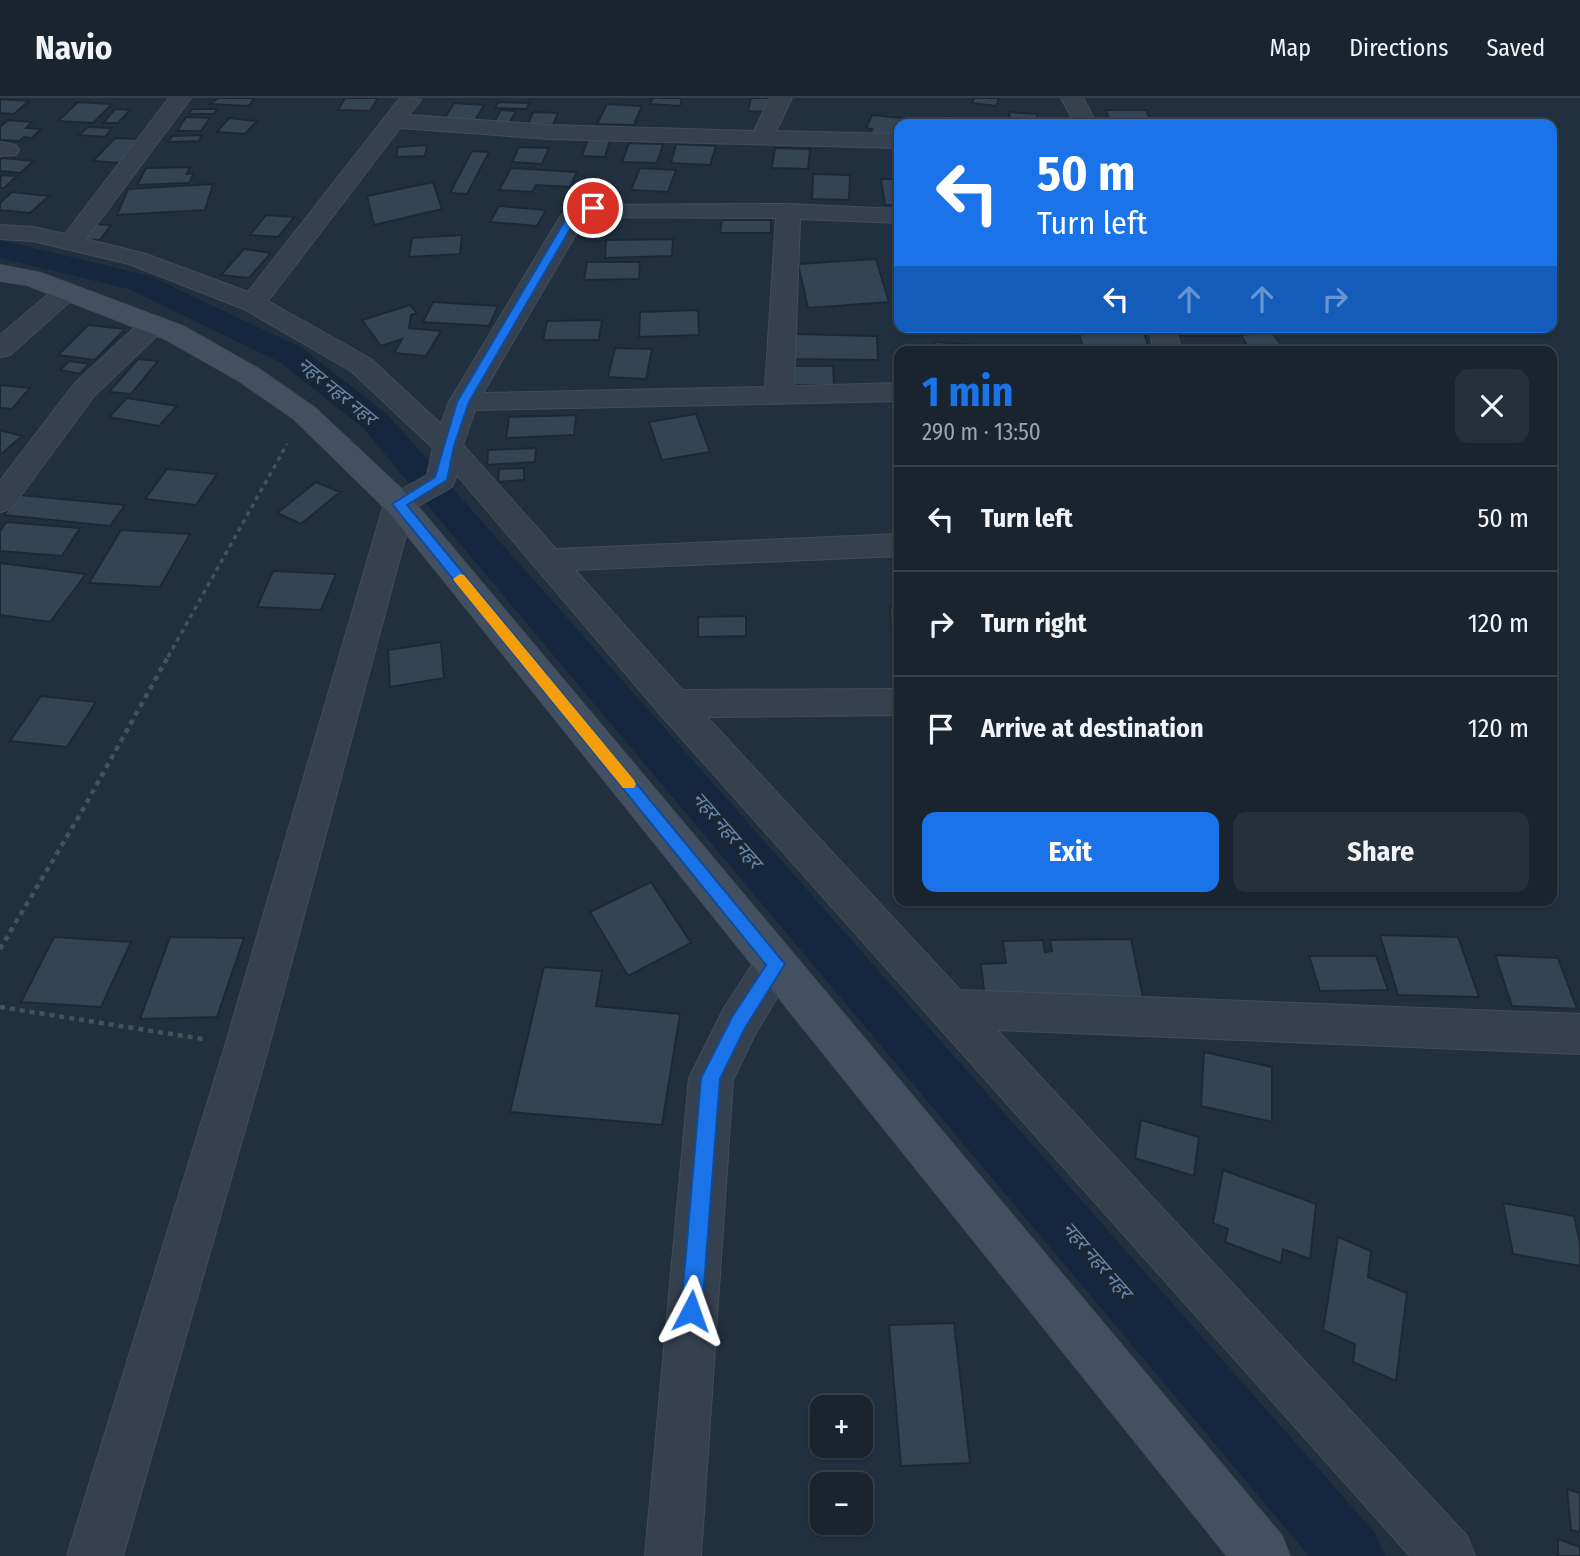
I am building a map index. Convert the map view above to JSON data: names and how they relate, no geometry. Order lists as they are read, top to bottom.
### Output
{
  "water": ["नहर नहर नहर"],
  "page": {
    "header": "Navio",
    "nav": ["Map", "Directions", "Saved"],
    "turn": ["50 m", "Turn left"],
    "heading": ["1 min", "290 m · 13:50"],
    "list": [
      {
        "name": "Turn left",
        "value": "50 m"
      },
      {
        "name": "Turn right",
        "value": "120 m"
      },
      {
        "name": "Arrive at destination",
        "value": "120 m"
      }
    ],
    "buttons": ["Exit", "Share"],
    "map_buttons": ["+", "−"]
  }
}
